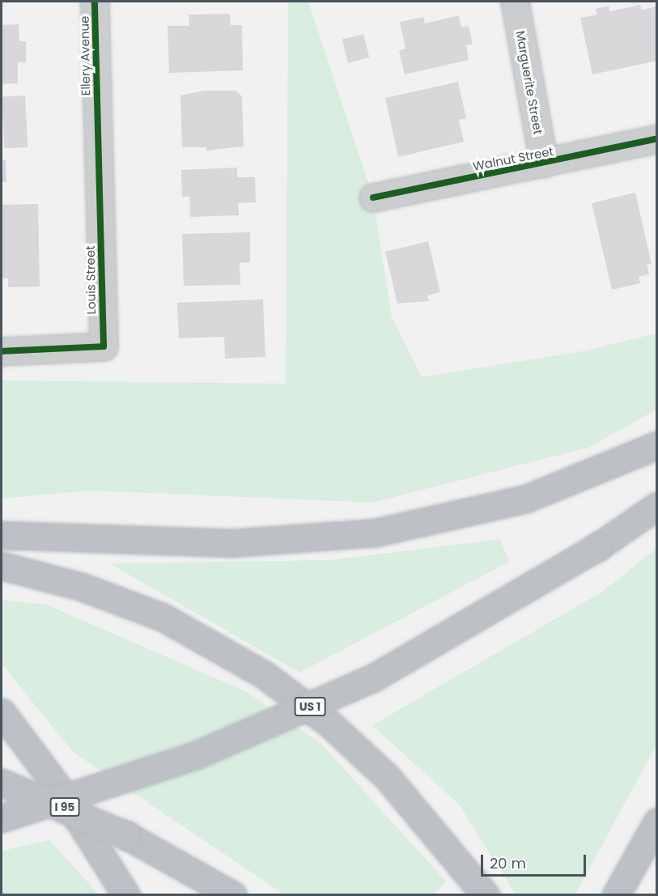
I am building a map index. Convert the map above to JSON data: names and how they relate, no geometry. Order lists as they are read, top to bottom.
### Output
{
  "streets": {
    "highway": ["US 1", "I 95"],
    "street": [
      "Ellery Avenue",
      "Marguerite Street",
      "Walnut Street",
      "Louis Street"
    ]
  },
  "crossings": [
    ["Ellery Avenue", "Louis Street"],
    ["Marguerite Street", "Walnut Street"]
  ],
  "scale_bar": "20 m"
}
